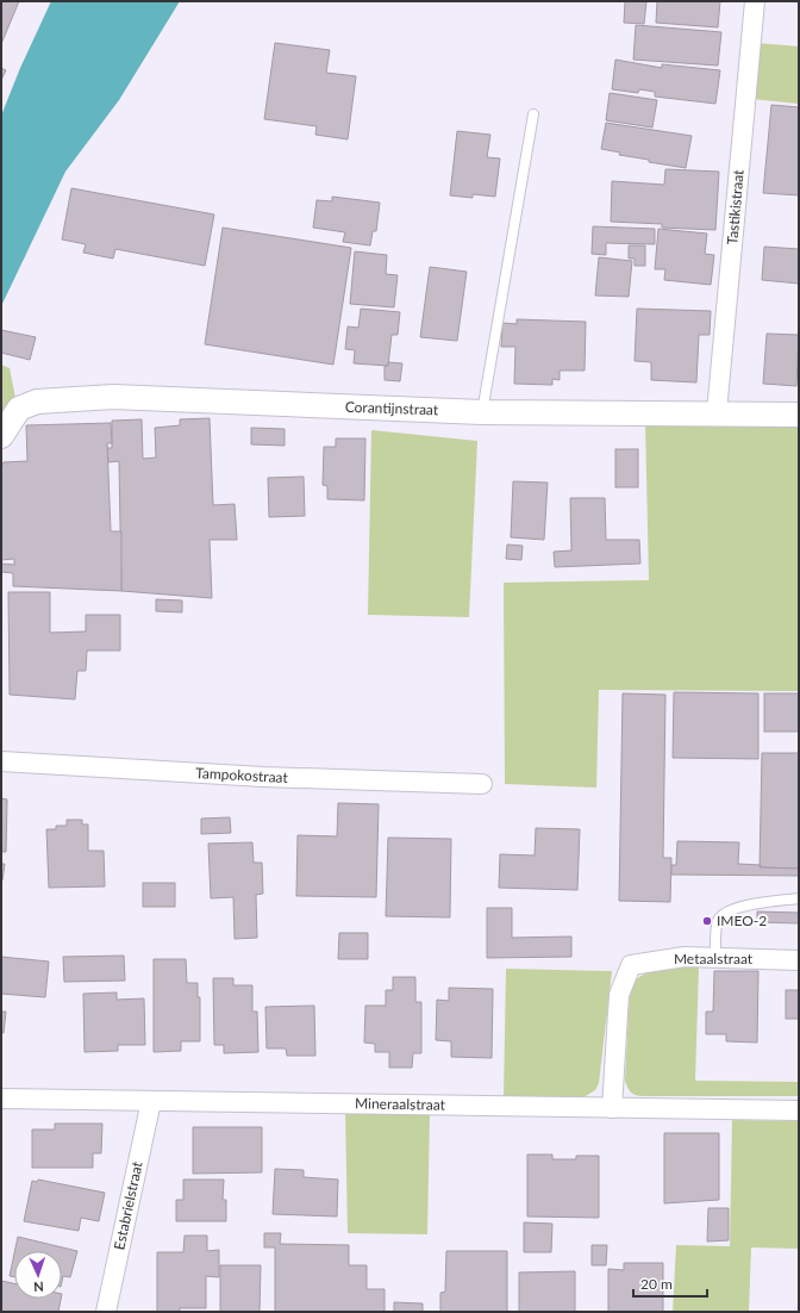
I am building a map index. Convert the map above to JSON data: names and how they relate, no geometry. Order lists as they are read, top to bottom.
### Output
{
  "streets": {
    "street": [
      "Tastikistraat",
      "Corantijnstraat",
      "Tampokostraat",
      "Metaalstraat",
      "Mineraalstraat",
      "Estabrielstraat"
    ]
  },
  "crossings": [
    ["Tastikistraat", "Corantijnstraat"],
    ["Metaalstraat", "Mineraalstraat"],
    ["Mineraalstraat", "Estabrielstraat"]
  ],
  "places": ["IMEO-2"],
  "scale_bar": "20 m",
  "north": "bottom"
}
